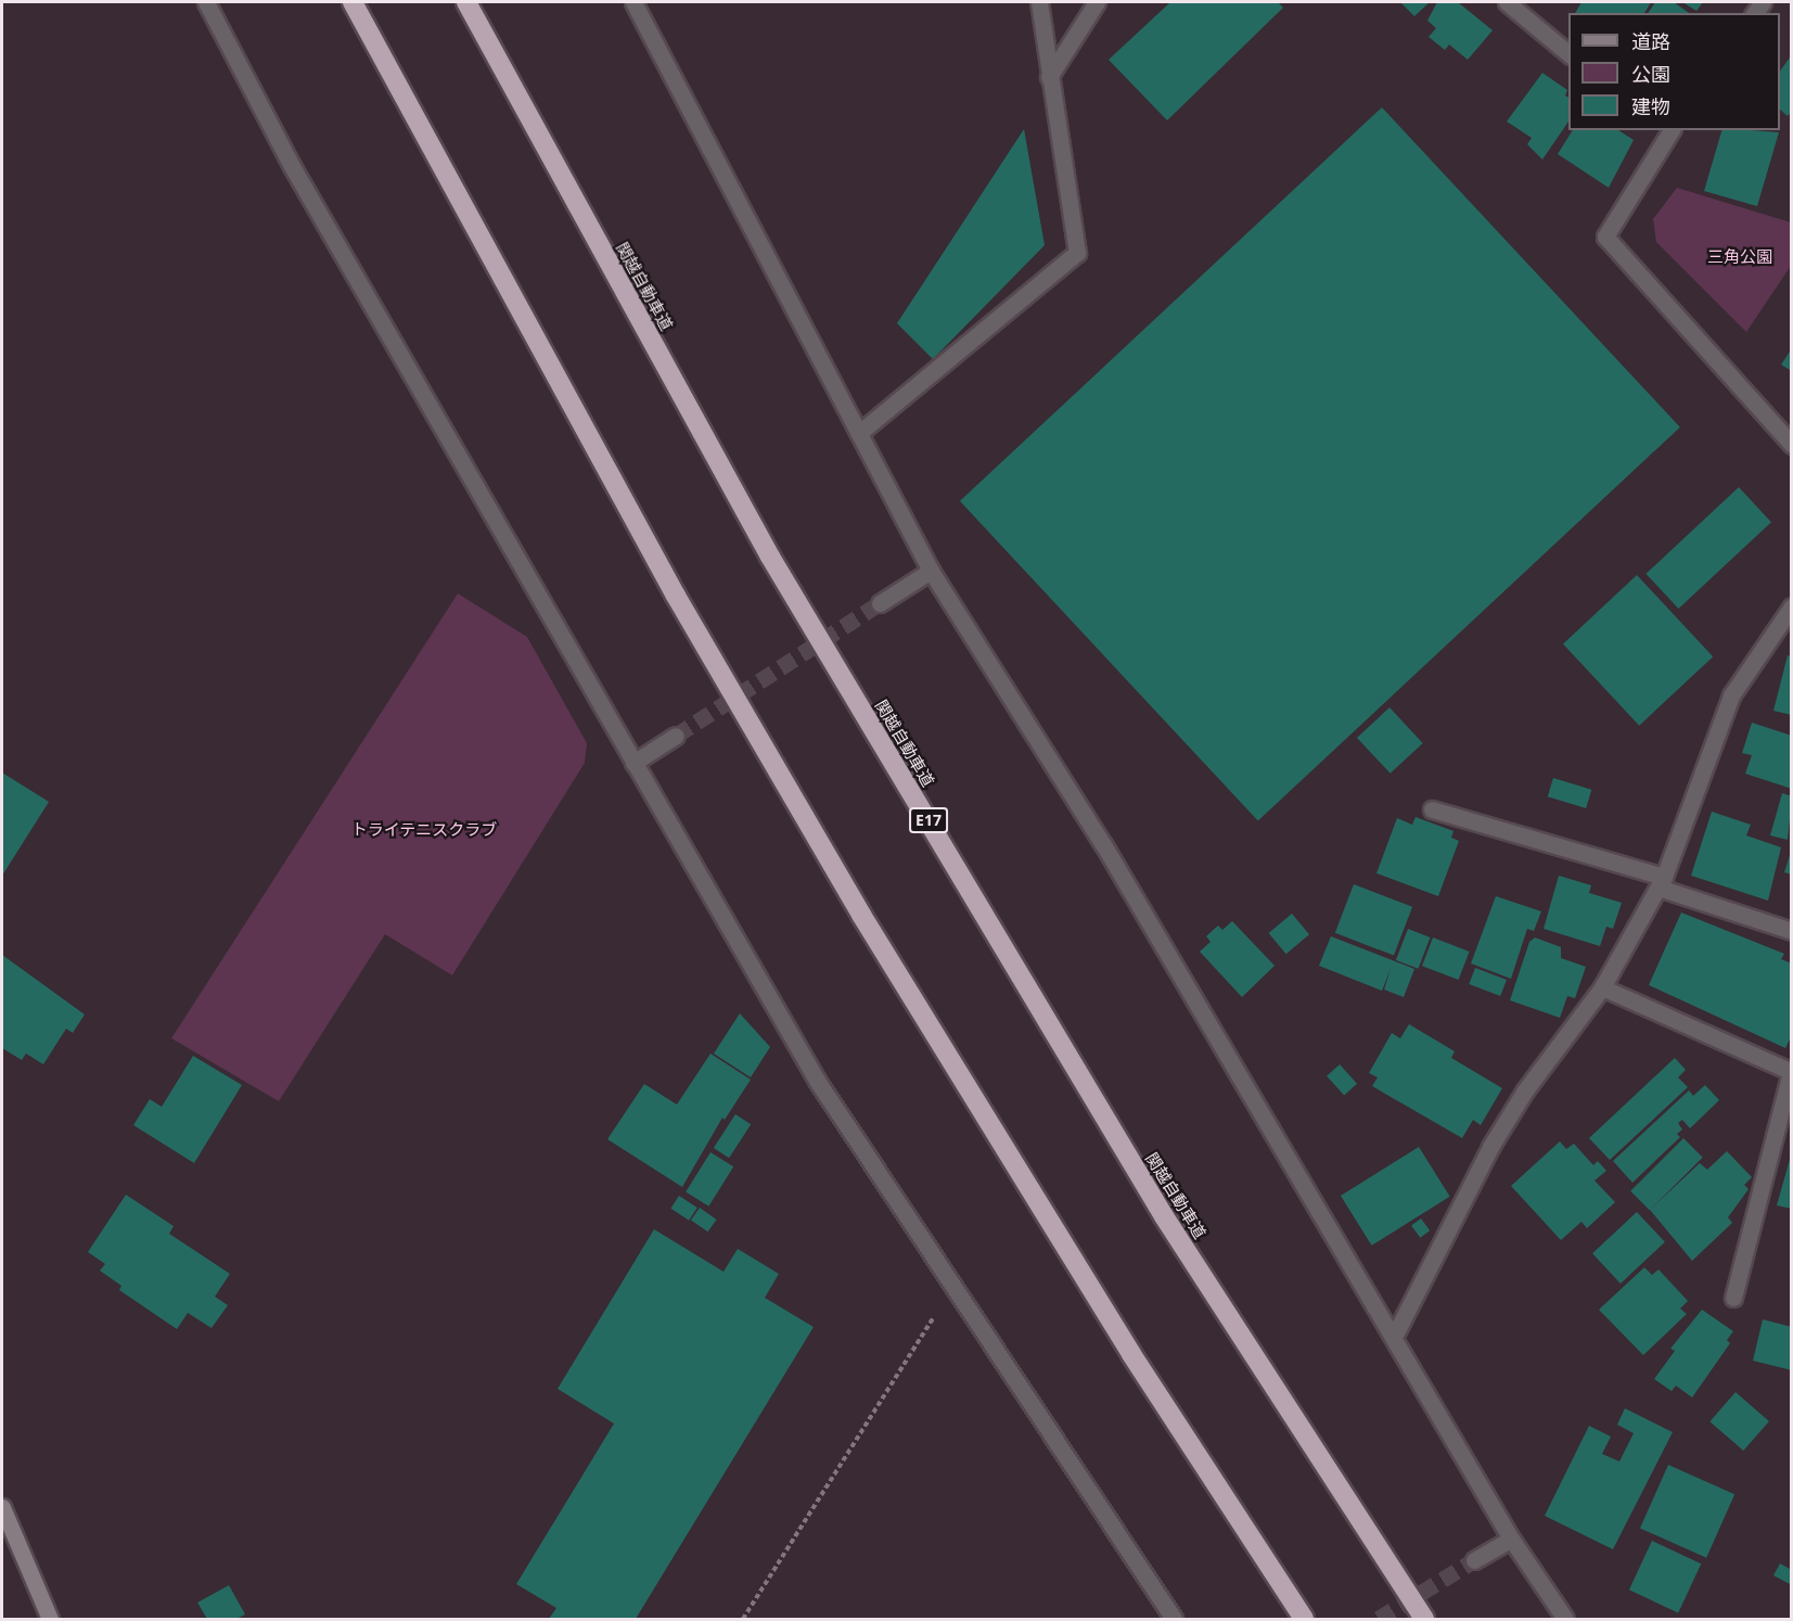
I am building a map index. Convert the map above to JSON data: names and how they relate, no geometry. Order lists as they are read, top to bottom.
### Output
{
  "streets": {
    "highway": ["関越自動車道", "E17"]
  },
  "parks": ["三角公園", "トライテニスクラブ"],
  "legend": ["道路", "公園", "建物"]
}
